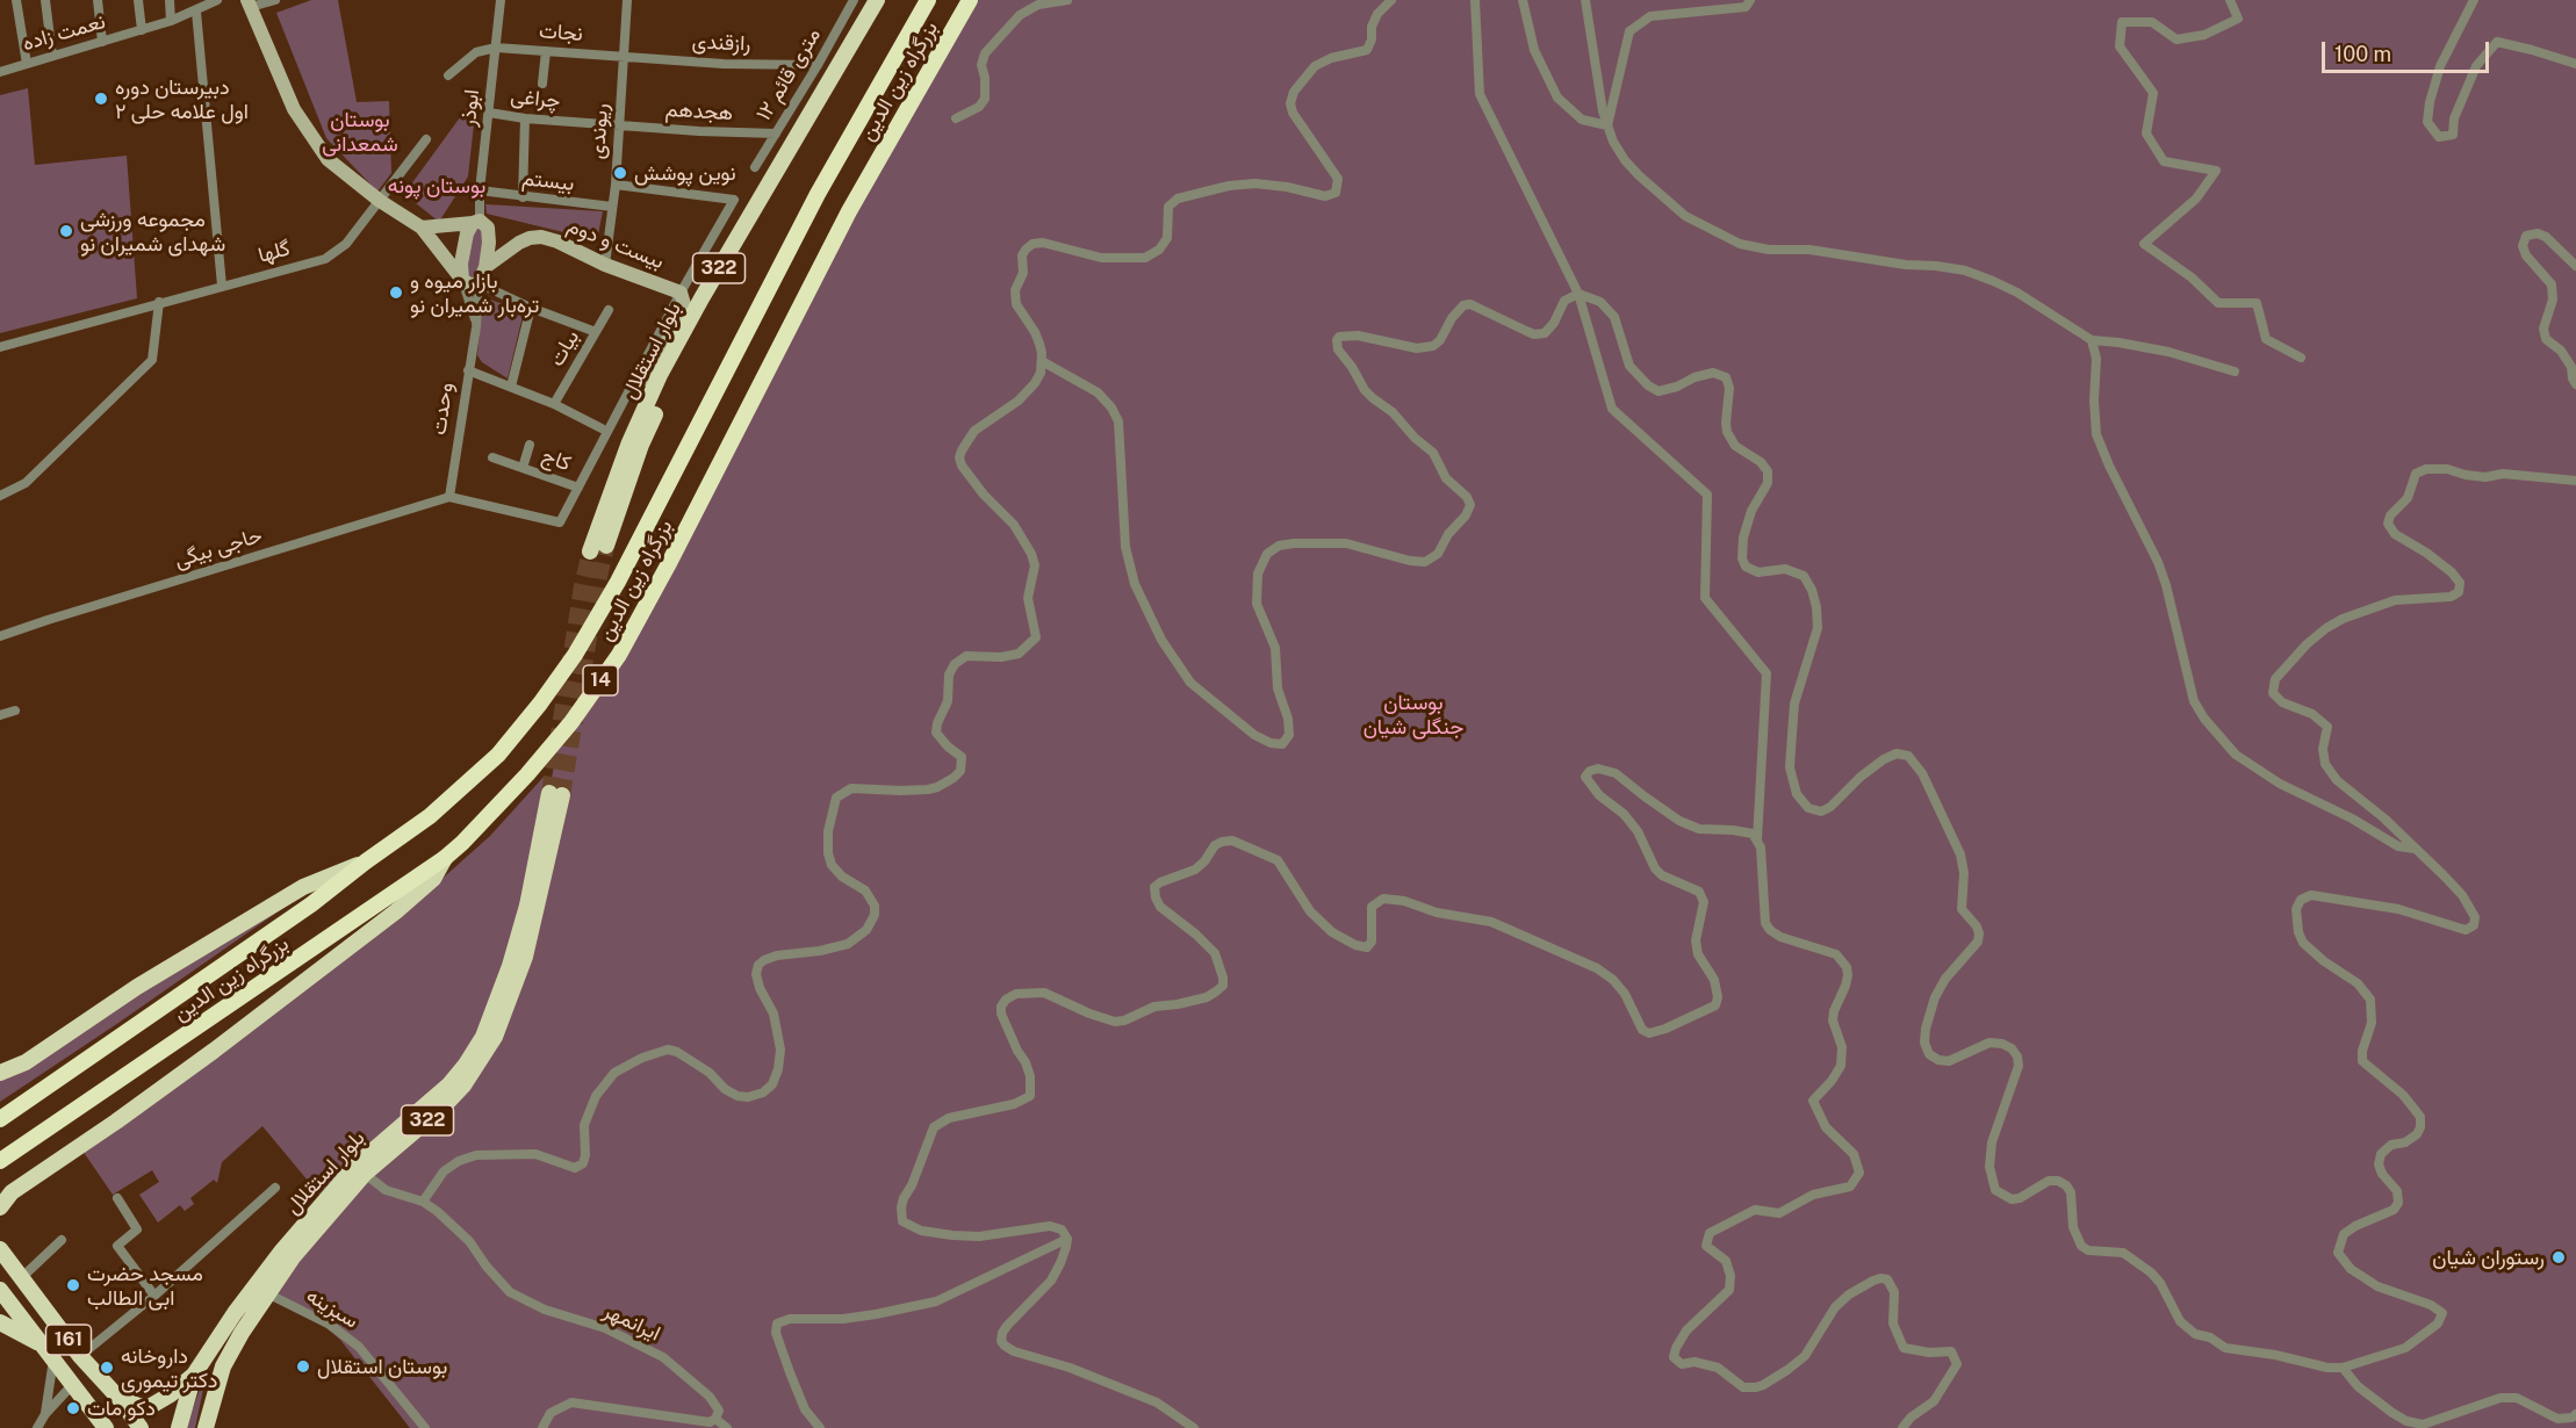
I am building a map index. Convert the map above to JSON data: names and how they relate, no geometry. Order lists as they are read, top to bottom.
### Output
{
  "streets": {
    "highway": ["بزرگراه زین الدین", "14"],
    "main road": [
      "بیست و دوم",
      "322",
      "بلوار استقلال",
      "161"
    ],
    "street": [
      "نعمت زاده",
      "نجات",
      "رازقندی",
      "۱۲ متری قائم",
      "چراغی",
      "ابوذر",
      "هجدهم",
      "ریوندی",
      "بیستم",
      "گلها",
      "بیات",
      "وحدت",
      "کاج",
      "حاجی بیگی",
      "سبزینه",
      "ایرانمهر"
    ]
  },
  "crossings": [
    ["نجات", "رازقندی"],
    ["نجات", "ابوذر"],
    ["نجات", "ریوندی"],
    ["رازقندی", "۱۲ متری قائم"],
    ["رازقندی", "ریوندی"],
    ["۱۲ متری قائم", "هجدهم"],
    ["چراغی", "ابوذر"],
    ["چراغی", "هجدهم"],
    ["چراغی", "ریوندی"],
    ["ابوذر", "بیستم"],
    ["هجدهم", "ریوندی"],
    ["ریوندی", "بیستم"],
    ["ریوندی", "بیست و دوم"],
    ["بیست و دوم", "بلوار استقلال"],
    ["بلوار استقلال", "سبزینه"],
    ["بلوار استقلال", "ایرانمهر"],
    ["وحدت", "حاجی بیگی"]
  ],
  "parks": ["بوستان شمعدانی", "بوستان پونه", "بوستان جنگلی شیان"],
  "places": [
    "دبیرستان دوره اول علامه حلی ۲",
    "نوین پوشش",
    "مجموعه ورزشی شهدای شمیران نو",
    "بازار میوه و تره‌بار شمیران نو",
    "رستوران شیان",
    "مسجد حضرت ابی الطالب",
    "بوستان استقلال",
    "داروخانه دکتر تیموری",
    "دکو مات"
  ],
  "scale_bar": "100 m"
}
